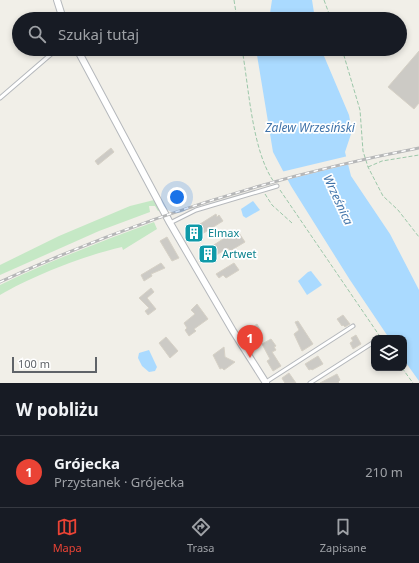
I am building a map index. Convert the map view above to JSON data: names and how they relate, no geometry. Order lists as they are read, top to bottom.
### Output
{
  "water": ["Zalew Wrzesiński", "Wrześnica"],
  "places": {
    "building": ["Elmax", "Artwet"]
  },
  "scale_bar": "100 m",
  "page": {
    "search": "Szukaj tutaj",
    "pins": "1",
    "scale": "100 m",
    "heading": "W pobliżu",
    "list": [
      {
        "mark": "1",
        "name": "Grójecka",
        "note": "Przystanek · Grójecka",
        "value": "210 m"
      }
    ],
    "nav": ["Mapa", "Trasa", "Zapisane"]
  }
}
